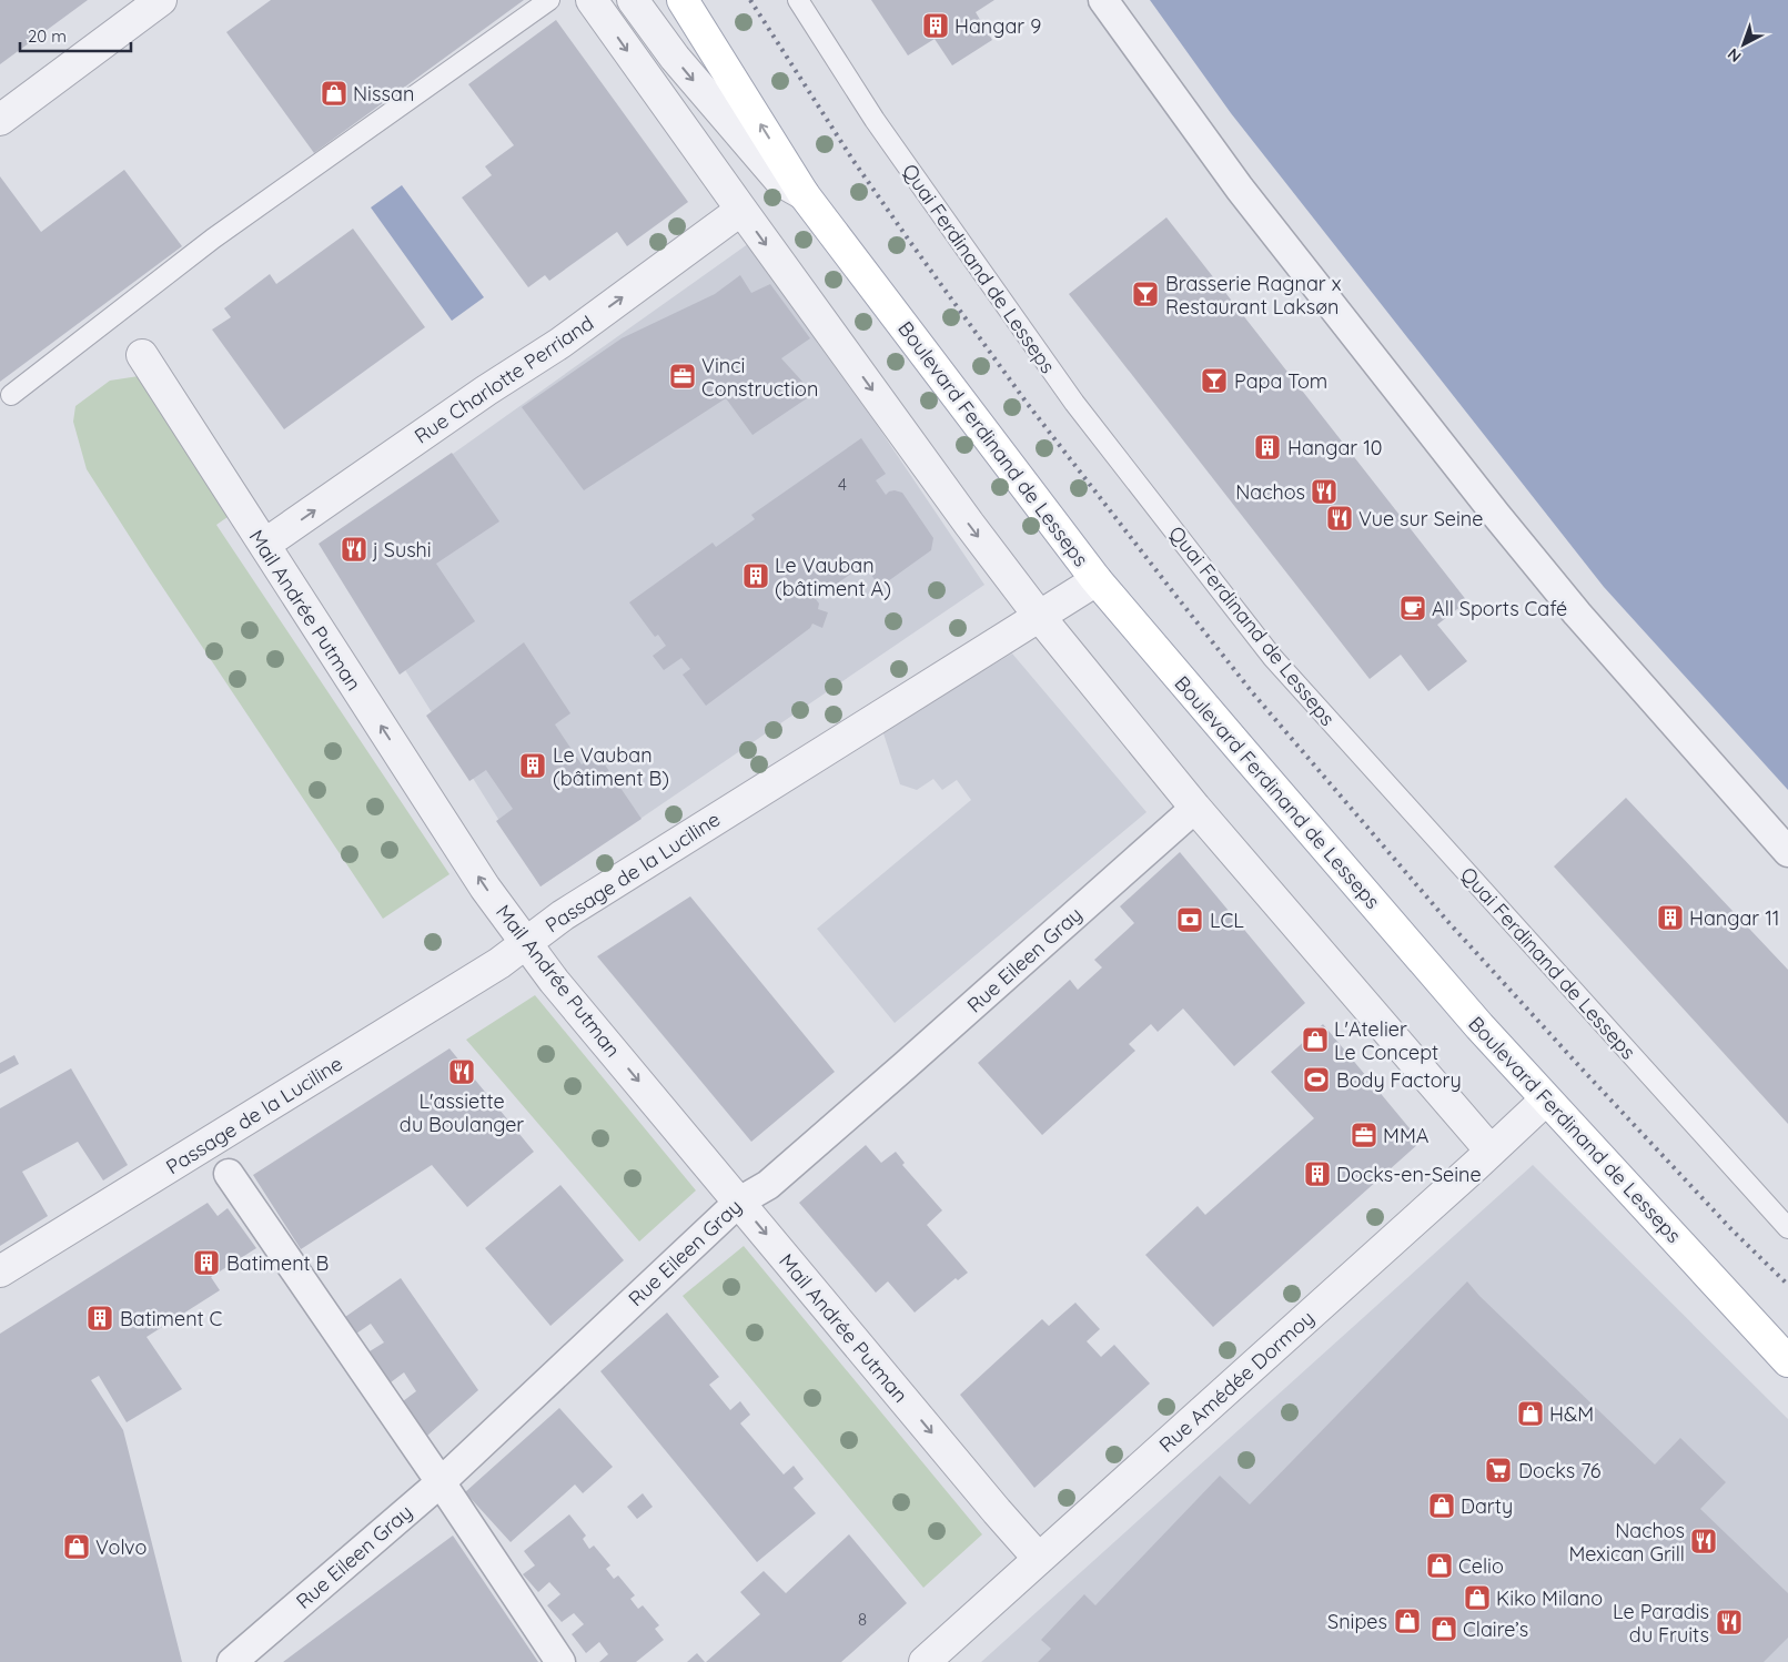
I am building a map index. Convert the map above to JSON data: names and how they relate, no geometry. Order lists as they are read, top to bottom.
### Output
{
  "streets": {
    "main road": ["Boulevard Ferdinand de Lesseps"],
    "street": [
      "Rue Charlotte Perriand",
      "Mail Andrée Putman",
      "Passage de la Luciline",
      "Rue Eileen Gray",
      "Rue Amédée Dormoy"
    ],
    "lane": ["Quai Ferdinand de Lesseps"]
  },
  "crossings": [
    ["Rue Charlotte Perriand", "Mail Andrée Putman"],
    ["Boulevard Ferdinand de Lesseps", "Passage de la Luciline"],
    ["Boulevard Ferdinand de Lesseps", "Rue Amédée Dormoy"],
    ["Mail Andrée Putman", "Passage de la Luciline"],
    ["Mail Andrée Putman", "Rue Eileen Gray"],
    ["Mail Andrée Putman", "Rue Amédée Dormoy"]
  ],
  "one_way": ["Rue Charlotte Perriand"],
  "places": {
    "building": [
      "Hangar 9",
      "Hangar 10",
      "Le Vauban (bâtiment A)",
      "Le Vauban (bâtiment B)",
      "Hangar 11",
      "Docks-en-Seine",
      "Batiment B",
      "Batiment C"
    ],
    "shop": [
      "Nissan",
      "L'Atelier Le Concept",
      "H&M",
      "Darty",
      "Volvo",
      "Celio",
      "Kiko Milano",
      "Snipes",
      "Claire’s"
    ],
    "bar": ["Brasserie Ragnar x Restaurant Laksøn", "Papa Tom"],
    "office": ["Vinci Construction", "MMA"],
    "restaurant": [
      "Nachos",
      "Vue sur Seine",
      "j Sushi",
      "L'assiette du Boulanger",
      "Nachos Mexican Grill",
      "Le Paradis du Fruits"
    ],
    "cafe": ["All Sports Café"],
    "bank": ["LCL"],
    "sports": ["Body Factory"],
    "supermarket": ["Docks 76"]
  },
  "house_numbers": ["4", "8"],
  "scale_bar": "20 m",
  "north": "bottom left"
}
